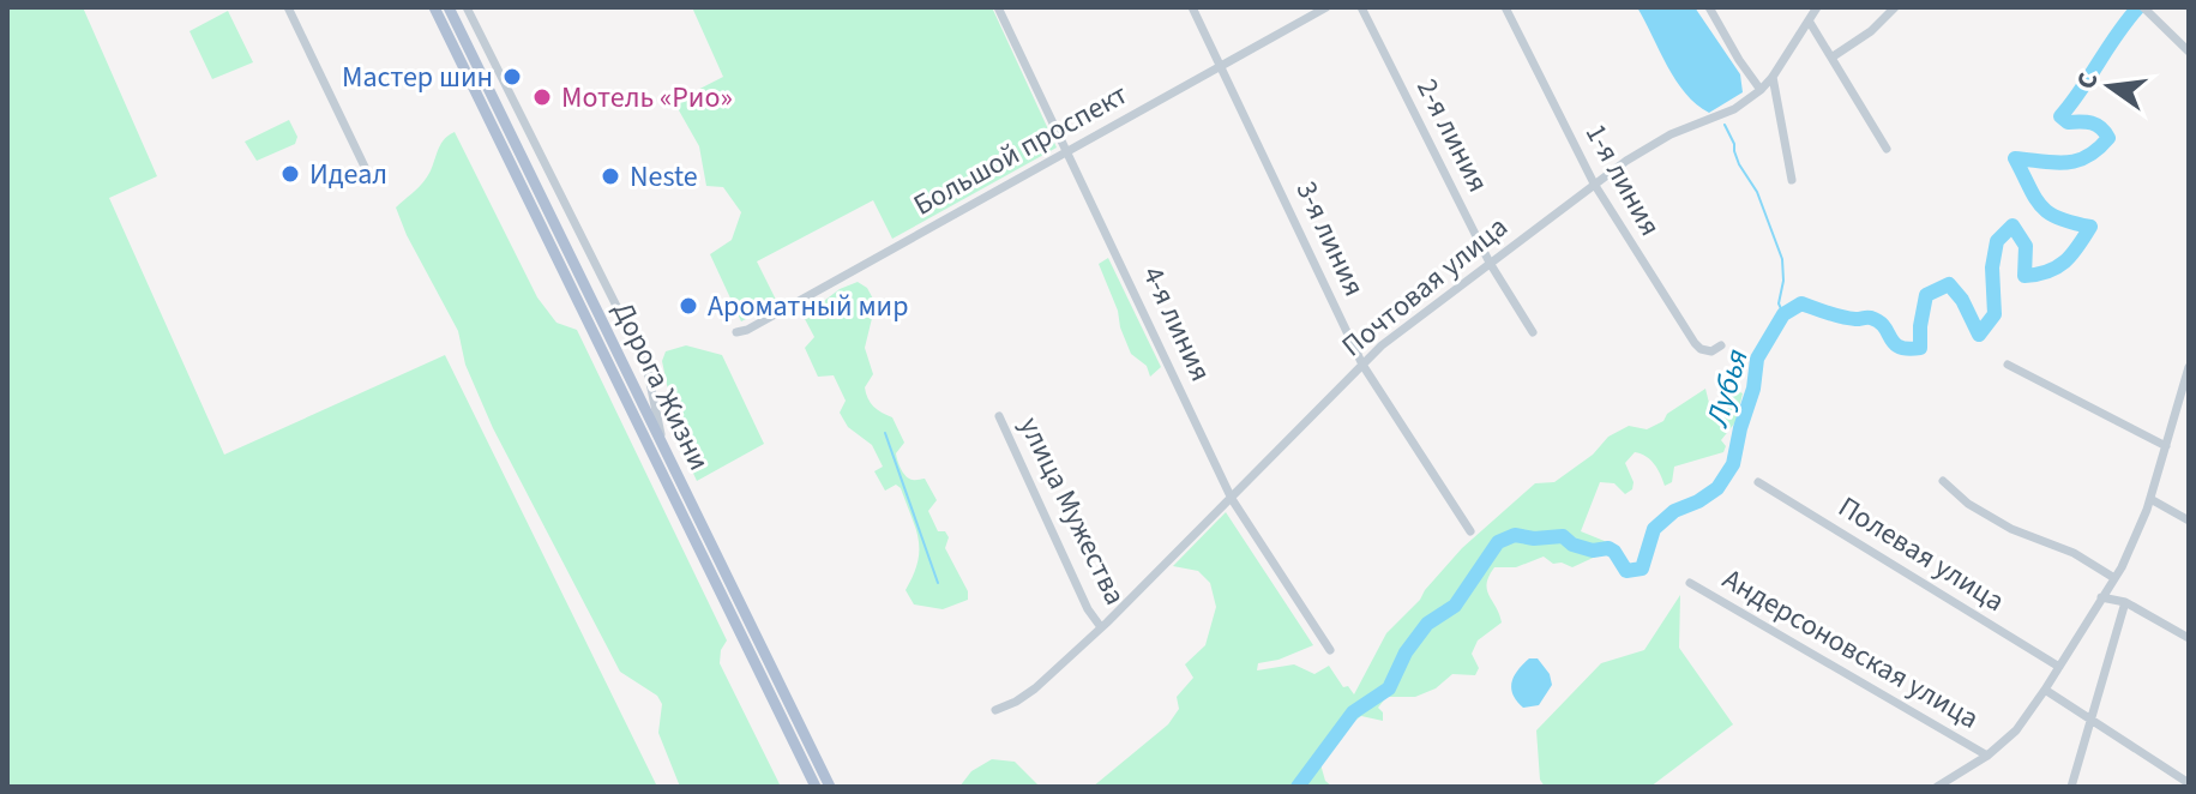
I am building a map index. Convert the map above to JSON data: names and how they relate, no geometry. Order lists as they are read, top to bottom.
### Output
{
  "streets": {
    "main road": ["Дорога Жизни"],
    "street": [
      "2-я линия",
      "Большой проспект",
      "1-я линия",
      "3-я линия",
      "Почтовая улица",
      "4-я линия",
      "улица Мужества",
      "Полевая улица",
      "Андерсоновская улица"
    ]
  },
  "crossings": [
    ["2-я линия", "Почтовая улица"],
    ["Большой проспект", "3-я линия"],
    ["Большой проспект", "4-я линия"],
    ["1-я линия", "Почтовая улица"],
    ["3-я линия", "Почтовая улица"],
    ["Почтовая улица", "4-я линия"],
    ["Почтовая улица", "улица Мужества"]
  ],
  "water": ["Лубья"],
  "places": [
    "Мастер шин",
    "Мотель «Рио»",
    "Идеал",
    "Neste",
    "Ароматный мир"
  ],
  "north": "left"
}
